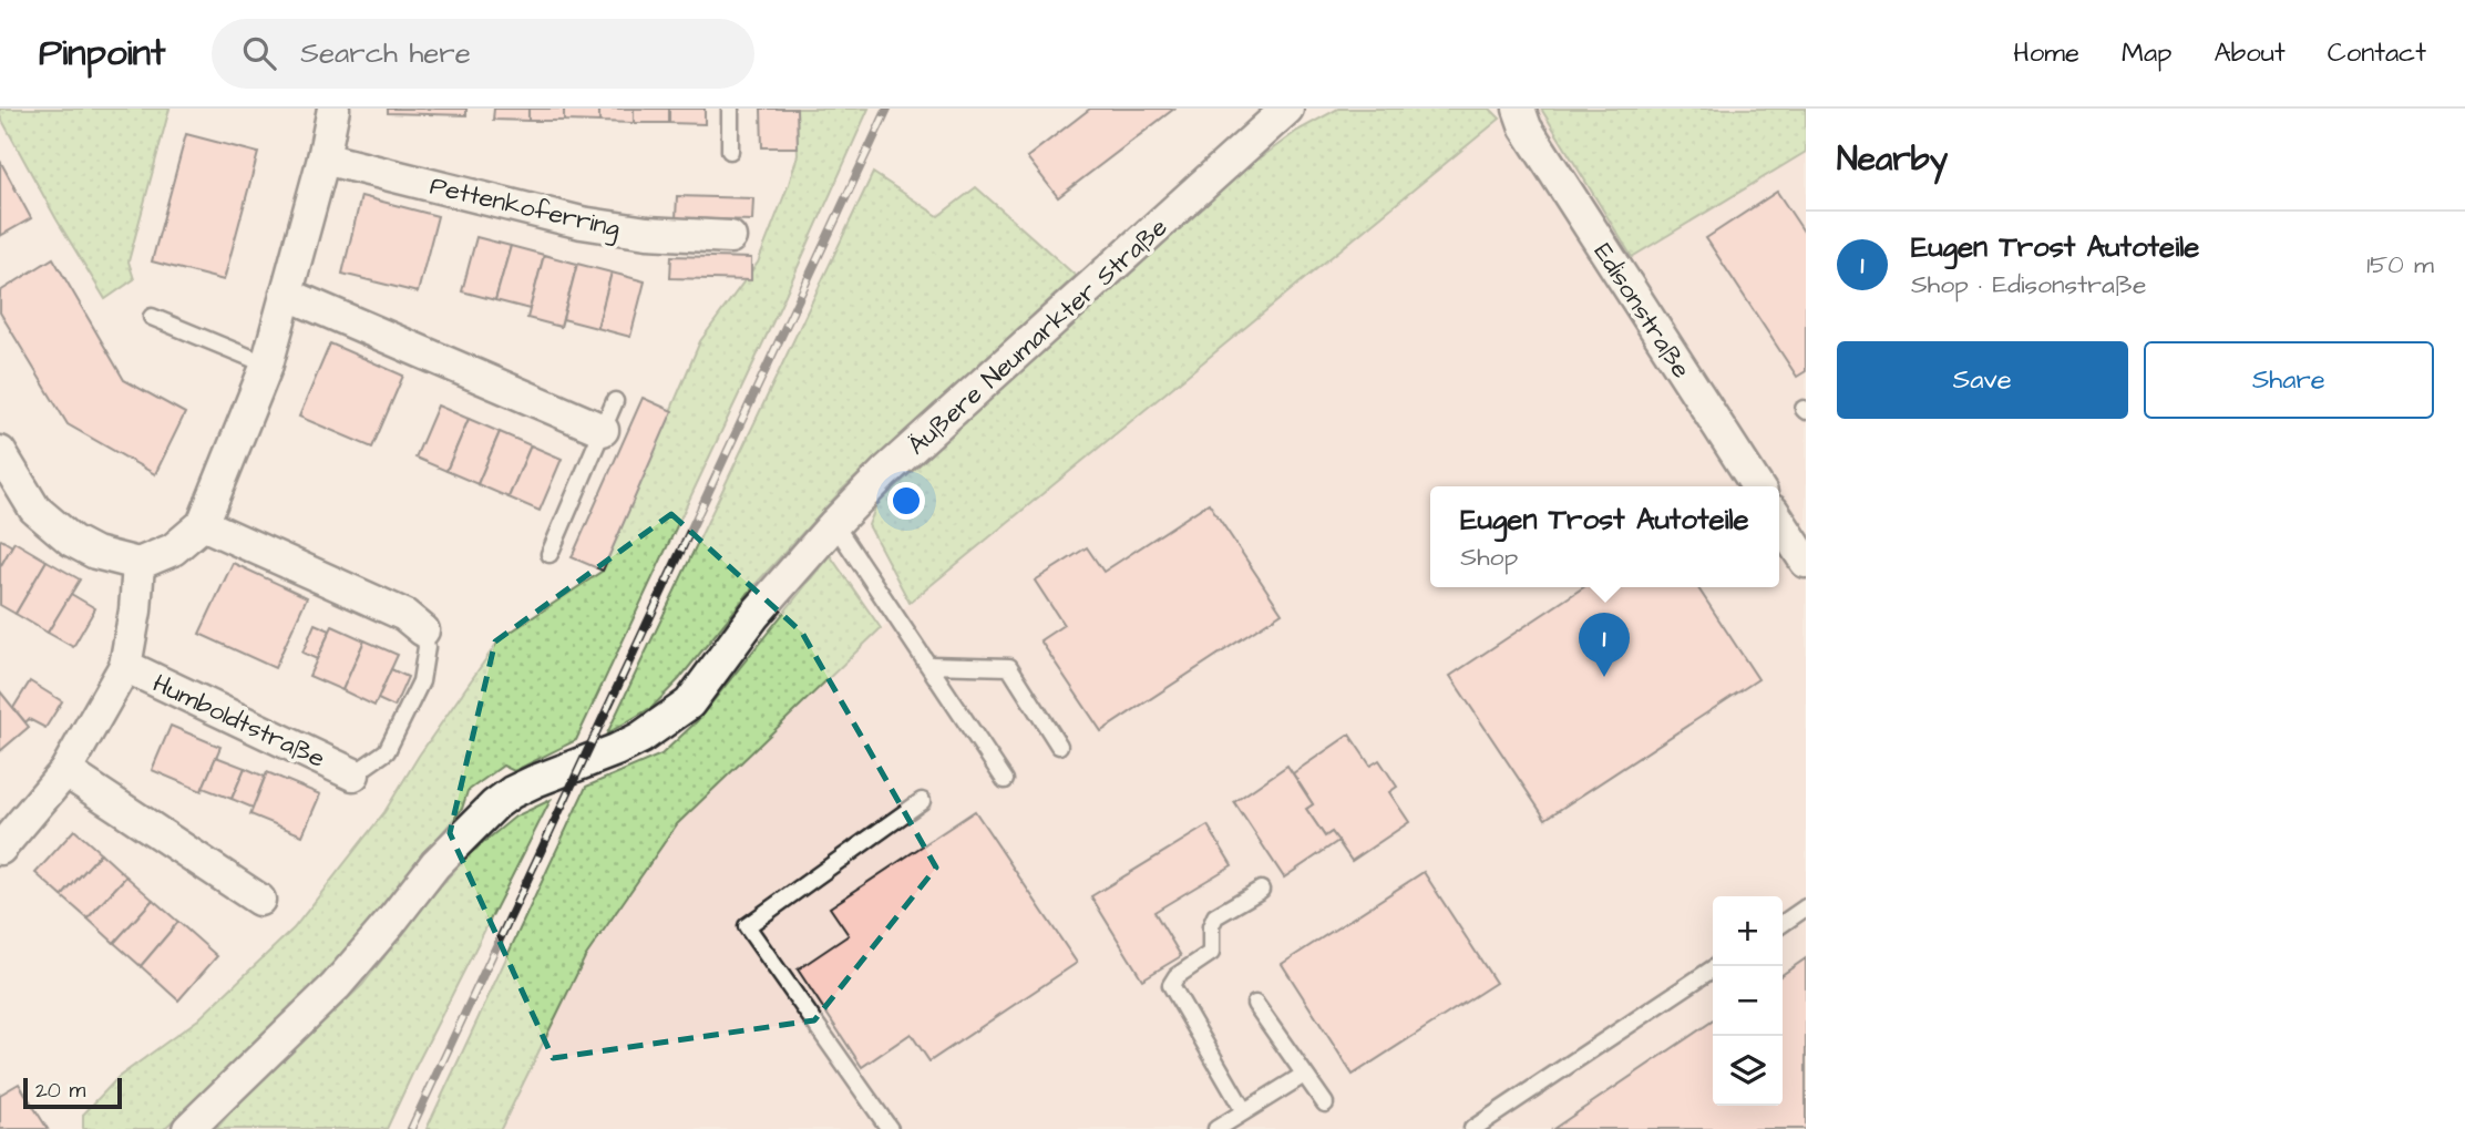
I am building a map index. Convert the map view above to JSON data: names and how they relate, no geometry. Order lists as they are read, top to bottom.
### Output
{
  "streets": {
    "street": [
      "Pettenkoferring",
      "Edisonstraße",
      "Äußere Neumarkter Straße",
      "Humboldtstraße"
    ]
  },
  "scale_bar": "20 m",
  "page": {
    "header": "Pinpoint",
    "search": "Search here",
    "nav": [
      "Home",
      "Map",
      "About",
      "Contact"
    ],
    "heading": "Nearby",
    "list": [
      {
        "mark": "1",
        "name": "Eugen Trost Autoteile",
        "note": "Shop · Edisonstraße",
        "value": "150 m"
      }
    ],
    "buttons": ["Save", "Share"],
    "popup": ["Eugen Trost Autoteile", "Shop"],
    "pins": "1",
    "map_buttons": ["+", "−"],
    "scale": "20 m"
  }
}
